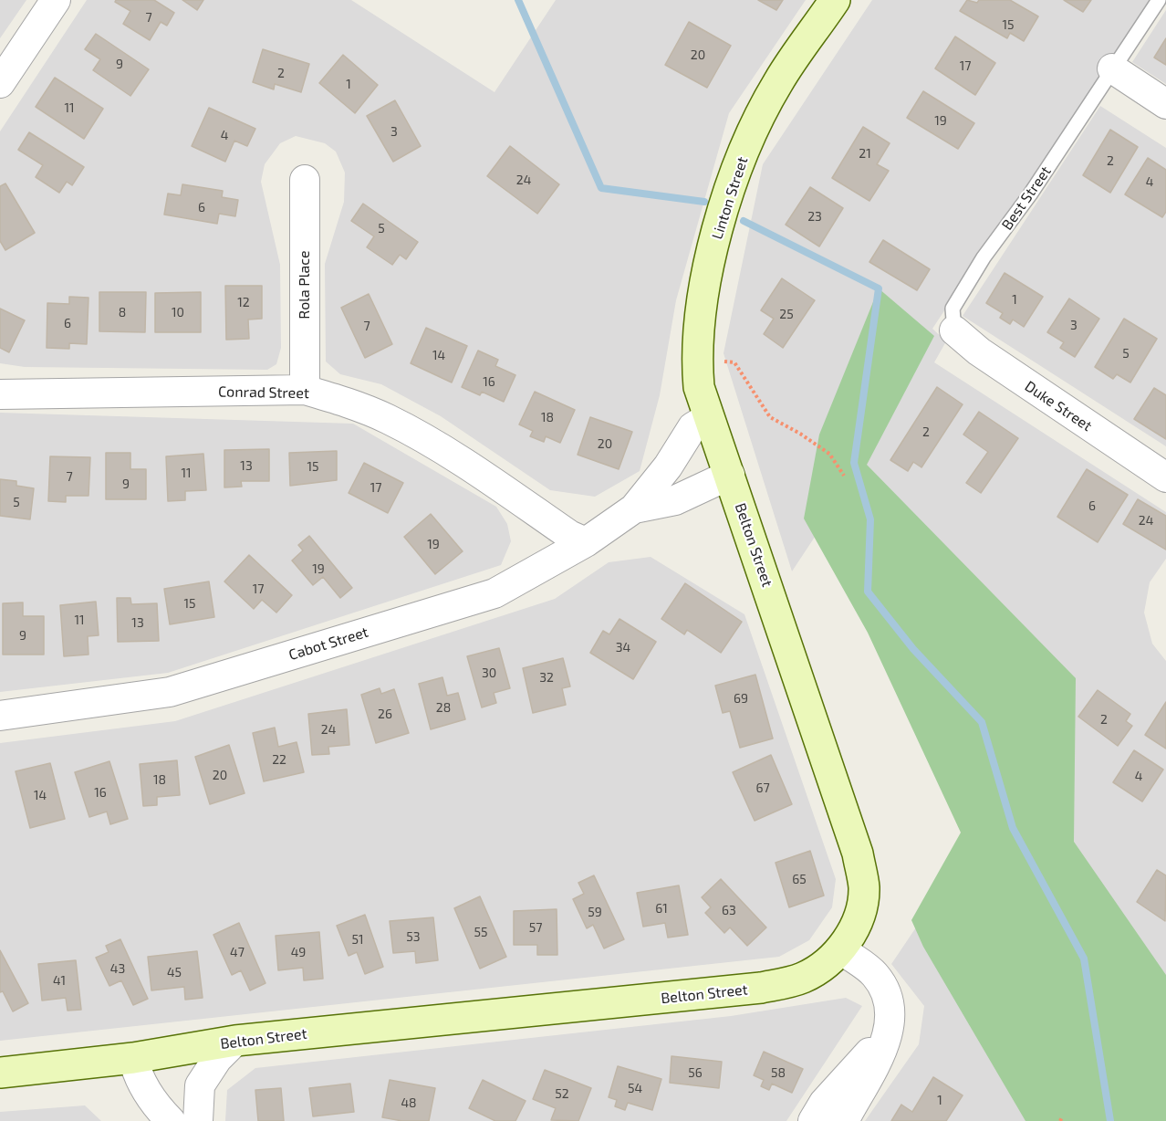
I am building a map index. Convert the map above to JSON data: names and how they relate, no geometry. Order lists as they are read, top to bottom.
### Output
{
  "streets": {
    "street": [
      "Linton Street",
      "Rola Place",
      "Conrad Street",
      "Duke Street",
      "Belton Street",
      "Cabot Street"
    ],
    "lane": ["Best Street"]
  },
  "crossings": [
    ["Linton Street", "Belton Street"],
    ["Linton Street", "Cabot Street"],
    ["Best Street", "Duke Street"],
    ["Rola Place", "Conrad Street"],
    ["Conrad Street", "Cabot Street"],
    ["Belton Street", "Cabot Street"]
  ],
  "house_numbers": [
    "7",
    "15",
    "20",
    "9",
    "17",
    "2",
    "1",
    "11",
    "19",
    "3",
    "4",
    "21",
    "2",
    "24",
    "4",
    "6",
    "23",
    "5",
    "1",
    "12",
    "8",
    "10",
    "25",
    "6",
    "3",
    "7",
    "5",
    "14",
    "16",
    "18",
    "2",
    "20",
    "13",
    "15",
    "11",
    "7",
    "9",
    "17",
    "5",
    "6",
    "24",
    "19",
    "19",
    "17",
    "15",
    "11",
    "13",
    "9",
    "34",
    "30",
    "32",
    "69",
    "28",
    "26",
    "2",
    "24",
    "22",
    "20",
    "4",
    "18",
    "67",
    "16",
    "14",
    "65",
    "61",
    "63",
    "59",
    "57",
    "55",
    "53",
    "51",
    "47",
    "49",
    "43",
    "45",
    "41",
    "56",
    "58",
    "54",
    "52",
    "1",
    "48"
  ]
}
